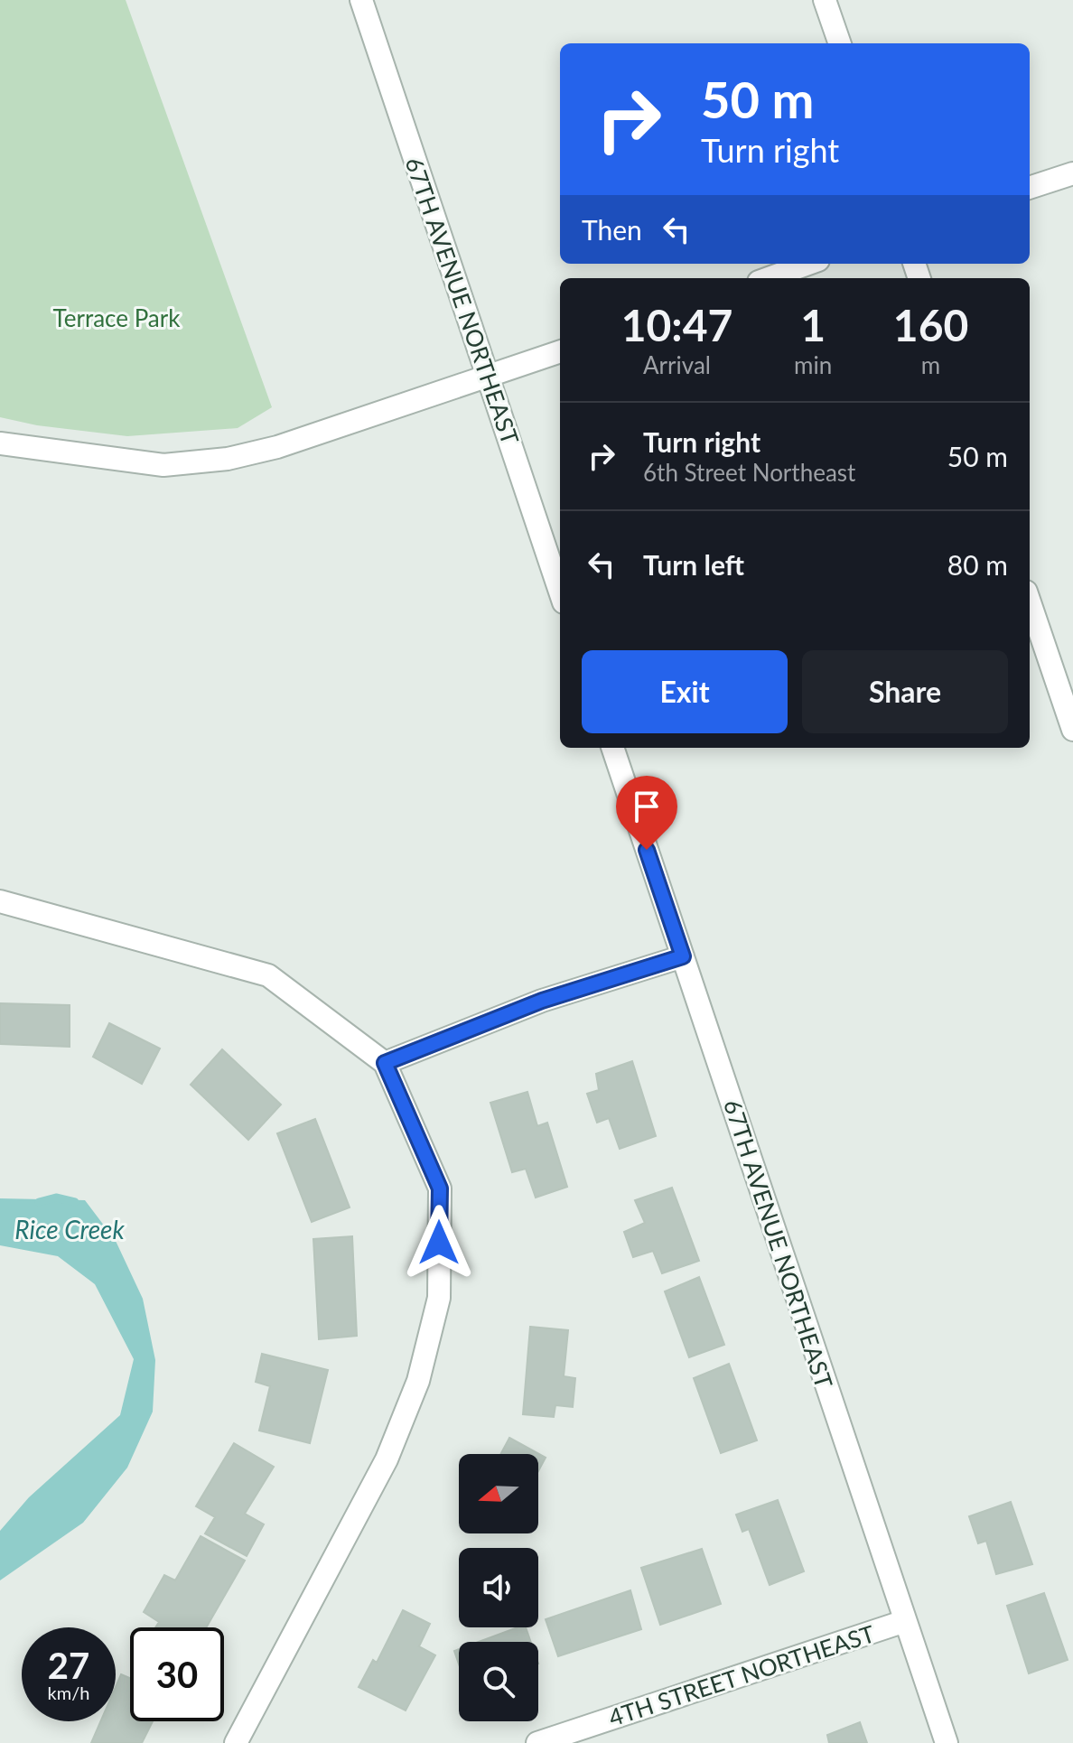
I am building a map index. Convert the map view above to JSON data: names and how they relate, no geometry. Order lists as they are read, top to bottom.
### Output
{
  "streets": {
    "street": ["67TH AVENUE NORTHEAST", "4TH STREET NORTHEAST"]
  },
  "crossings": [
    ["67TH AVENUE NORTHEAST", "4TH STREET NORTHEAST"]
  ],
  "water": ["Rice Creek"],
  "parks": ["Terrace Park"],
  "north": "left",
  "page": {
    "turn": ["50 m", "Turn right"],
    "then": "Then",
    "eta": [
      "10:47",
      "Arrival",
      "1",
      "min",
      "160",
      "m"
    ],
    "list": [
      {
        "name": "Turn right",
        "note": "6th Street Northeast",
        "value": "50 m"
      },
      {
        "name": "Turn left",
        "value": "80 m"
      }
    ],
    "buttons": ["Exit", "Share"],
    "speed": "27 km/h",
    "limit": "30"
  }
}
